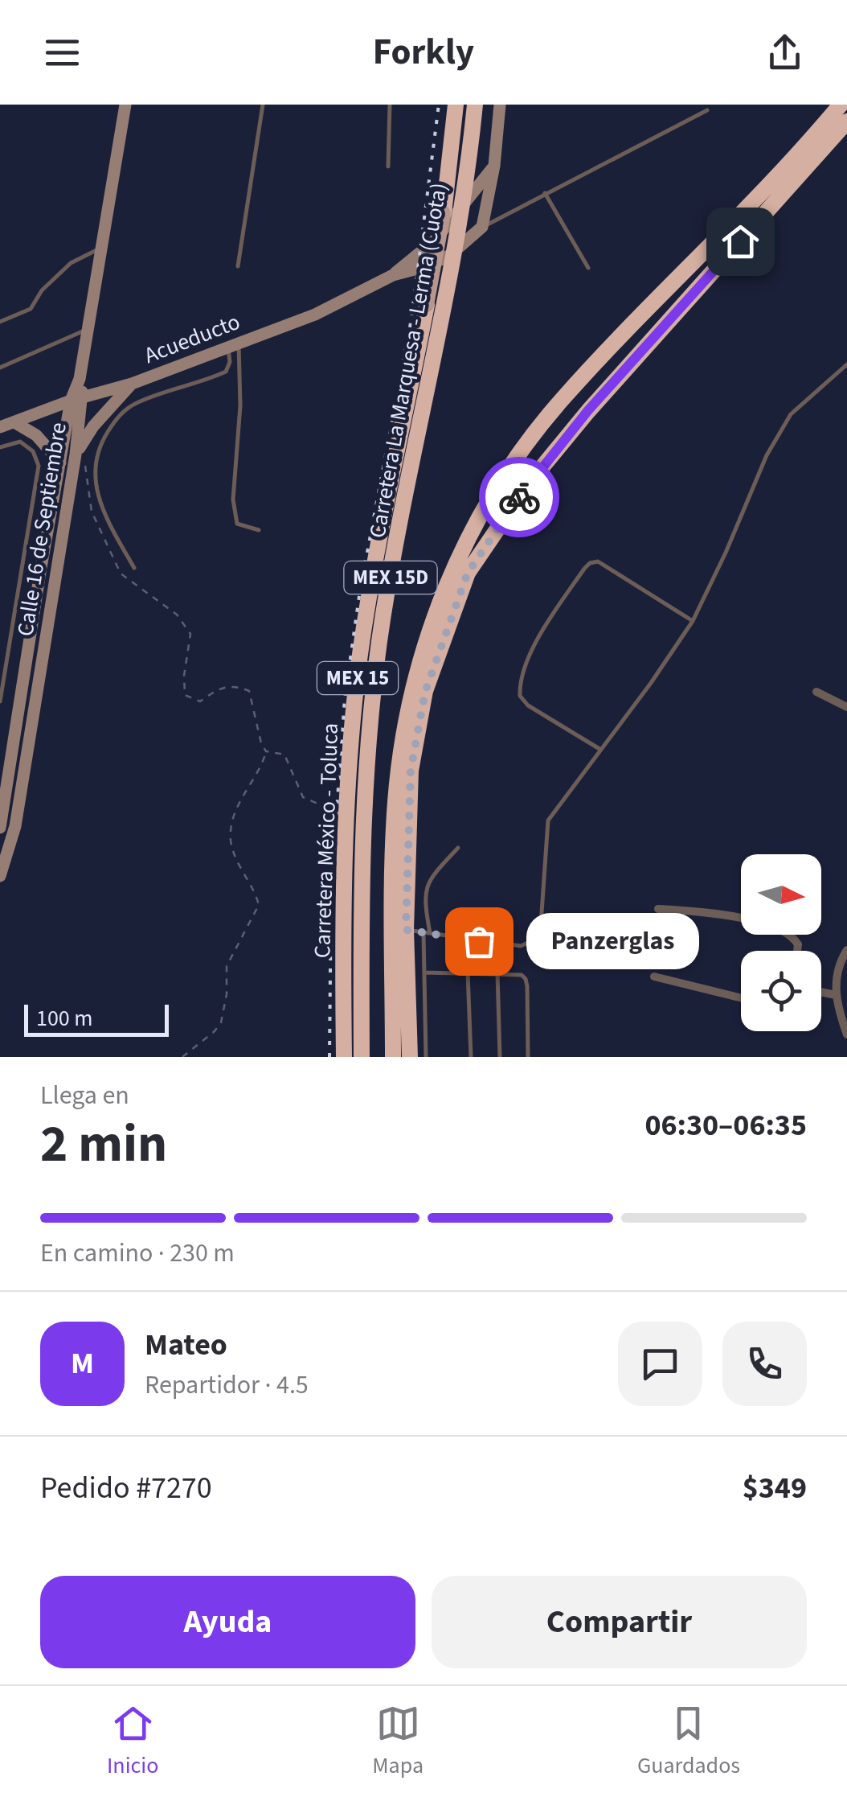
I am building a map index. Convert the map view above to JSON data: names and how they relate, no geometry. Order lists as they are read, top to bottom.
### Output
{
  "streets": {
    "highway": [
      "Carretera La Marquesa - Lerma (Cuota)",
      "MEX 15D",
      "MEX 15",
      "Carretera México - Toluca"
    ],
    "main road": ["Acueducto", "Calle 16 de Septiembre"]
  },
  "crossings": [
    ["Acueducto", "Calle 16 de Septiembre"]
  ],
  "places": ["Panzerglas"],
  "scale_bar": "100 m",
  "north": "right",
  "page": {
    "header": "Forkly",
    "bubble": "Panzerglas",
    "scale": "100 m",
    "heading": ["2 min", "Llega en", "06:30–06:35"],
    "panel": [
      "Mateo",
      "Repartidor · 4.5",
      "Pedido #7270",
      "$349"
    ],
    "bar": "En camino · 230 m",
    "round": "M",
    "buttons": ["Ayuda", "Compartir"],
    "tabs": ["Inicio", "Mapa", "Guardados"]
  }
}
